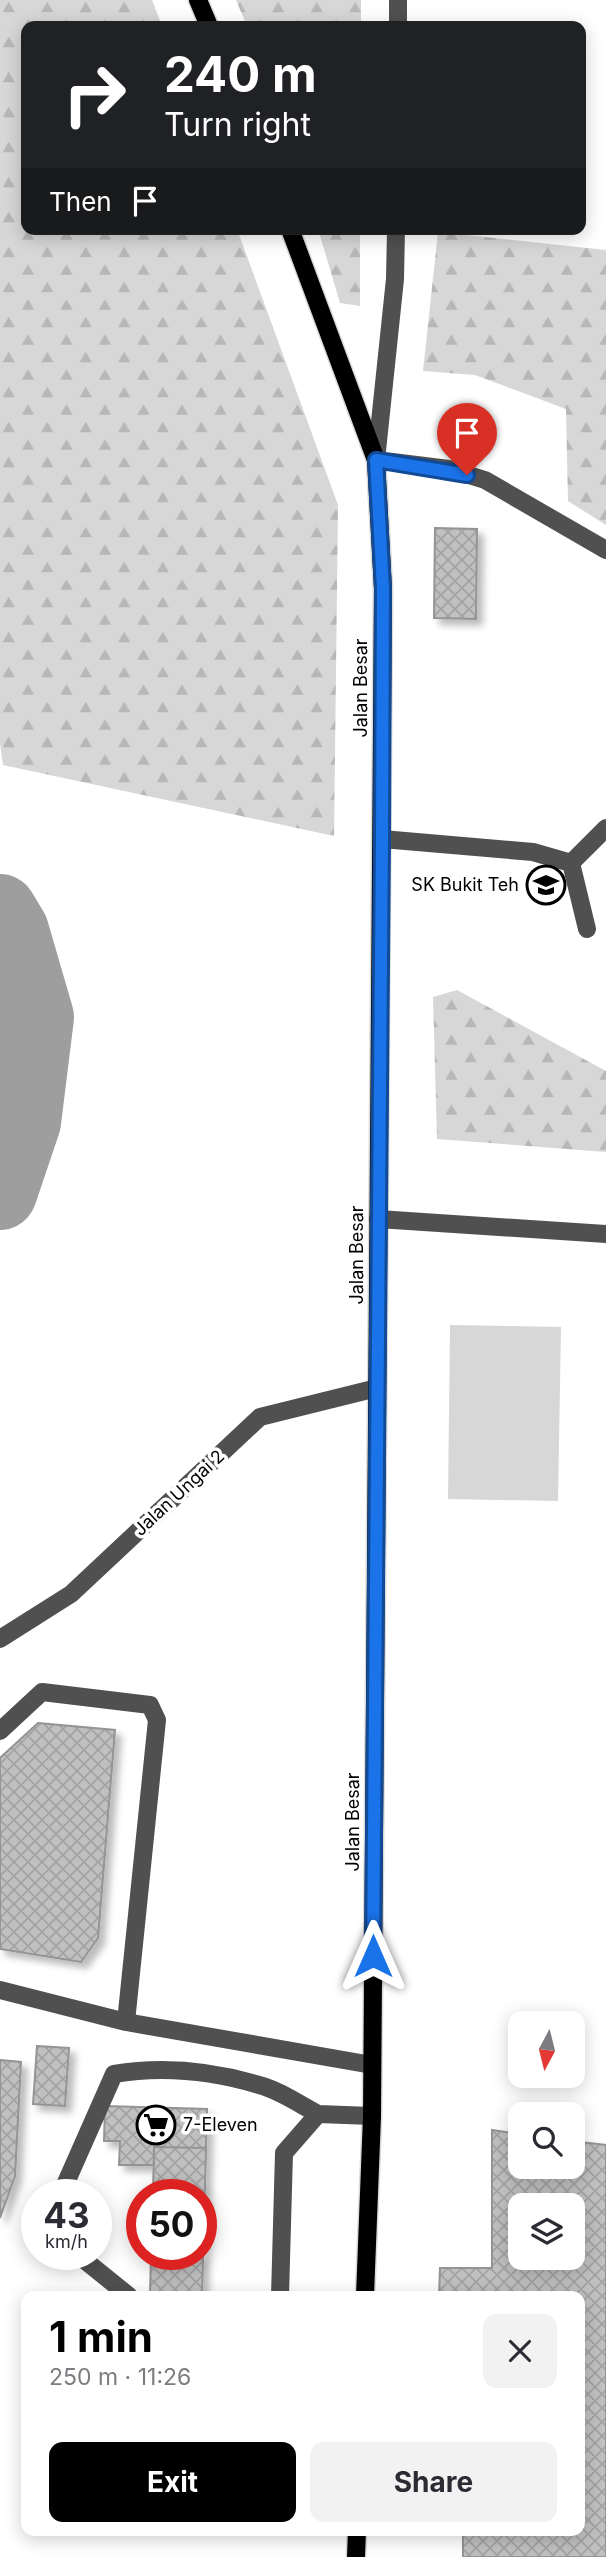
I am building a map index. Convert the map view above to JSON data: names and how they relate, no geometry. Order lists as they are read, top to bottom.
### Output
{
  "streets": {
    "main road": ["Jalan Besar"],
    "street": ["Jalan Ungai 2"]
  },
  "crossings": [
    ["Jalan Besar", "Jalan Ungai 2"]
  ],
  "places": {
    "school or university": ["SK Bukit Teh"],
    "supermarket": ["7-Eleven"]
  },
  "north": "bottom",
  "page": {
    "turn": ["240 m", "Turn right"],
    "then": "Then",
    "speed": "43 km/h",
    "limit": "50",
    "heading": ["1 min", "250 m · 11:26"],
    "buttons": ["Exit", "Share"]
  }
}
